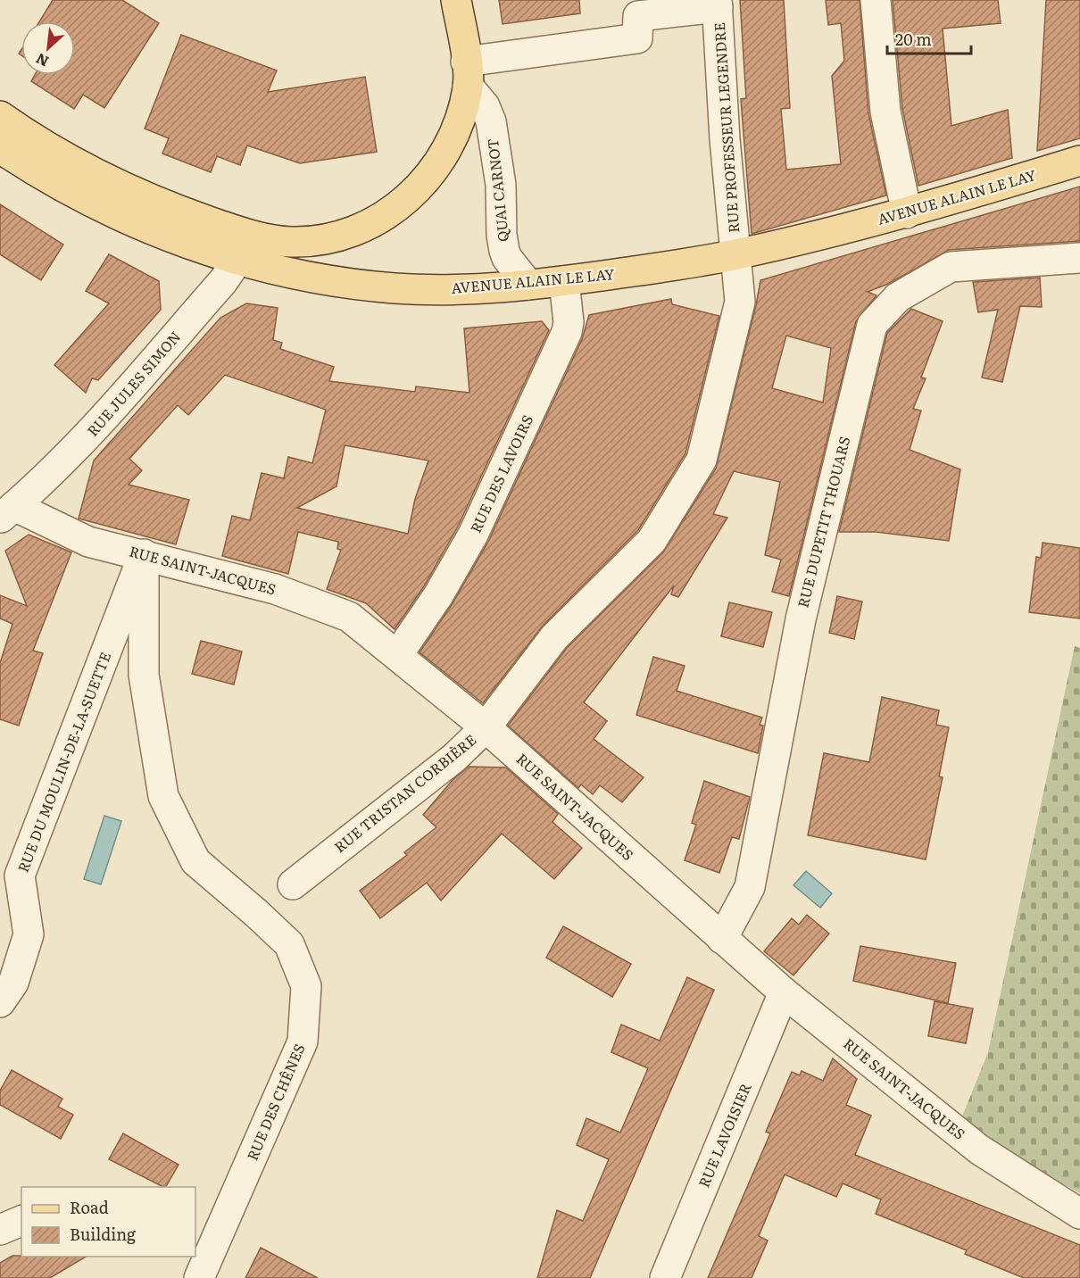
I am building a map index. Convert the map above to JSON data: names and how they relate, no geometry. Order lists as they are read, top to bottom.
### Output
{
  "streets": {
    "main road": ["AVENUE ALAIN LE LAY"],
    "street": [
      "RUE PROFESSEUR LEGENDRE",
      "QUAI CARNOT",
      "RUE JULES SIMON",
      "RUE DES LAVOIRS",
      "RUE DUPETIT THOUARS",
      "RUE SAINT-JACQUES",
      "RUE DU MOULIN-DE-LA-SUETTE",
      "RUE TRISTAN CORBIÈRE",
      "RUE DES CHÊNES",
      "RUE LAVOISIER"
    ]
  },
  "crossings": [
    ["RUE PROFESSEUR LEGENDRE", "AVENUE ALAIN LE LAY"],
    ["RUE PROFESSEUR LEGENDRE", "RUE TRISTAN CORBIÈRE"],
    ["QUAI CARNOT", "AVENUE ALAIN LE LAY"],
    ["AVENUE ALAIN LE LAY", "RUE JULES SIMON"],
    ["AVENUE ALAIN LE LAY", "RUE DES LAVOIRS"],
    ["AVENUE ALAIN LE LAY", "RUE TRISTAN CORBIÈRE"],
    ["RUE JULES SIMON", "RUE SAINT-JACQUES"],
    ["RUE DES LAVOIRS", "RUE SAINT-JACQUES"],
    ["RUE DUPETIT THOUARS", "RUE SAINT-JACQUES"],
    ["RUE SAINT-JACQUES", "RUE DU MOULIN-DE-LA-SUETTE"],
    ["RUE SAINT-JACQUES", "RUE TRISTAN CORBIÈRE"],
    ["RUE SAINT-JACQUES", "RUE DES CHÊNES"],
    ["RUE SAINT-JACQUES", "RUE LAVOISIER"],
    ["RUE DU MOULIN-DE-LA-SUETTE", "RUE DES CHÊNES"]
  ],
  "legend": ["Road", "Building"],
  "scale_bar": "20 m",
  "north": "bottom left"
}
